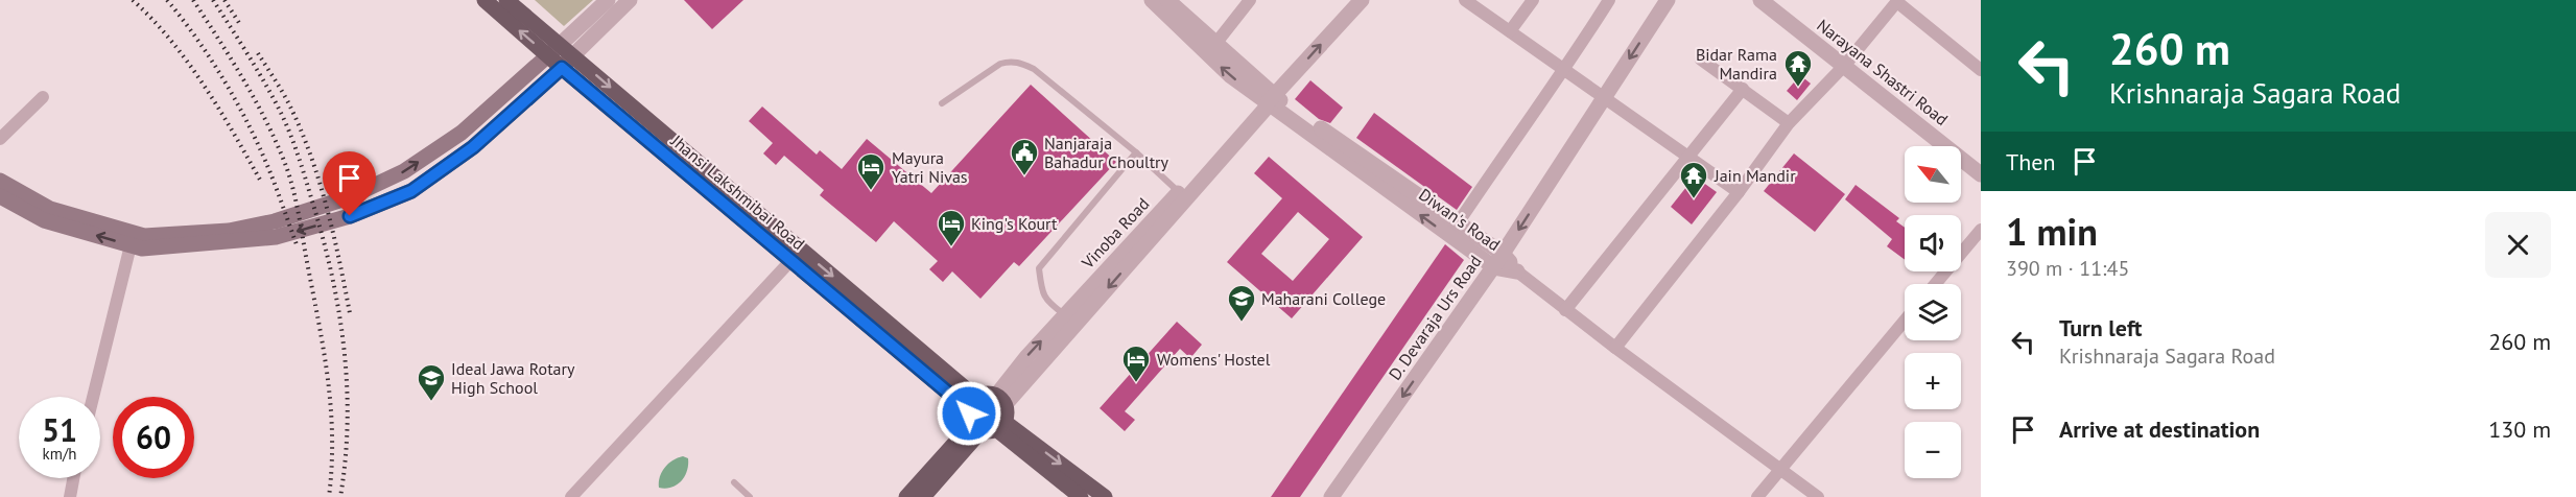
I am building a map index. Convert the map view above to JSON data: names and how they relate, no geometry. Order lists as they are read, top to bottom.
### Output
{
  "streets": {
    "main road": ["Jhansi Lakshmibai Road"],
    "street": [
      "Narayana Shastri Road",
      "Diwan's Road",
      "Vinoba Road",
      "D. Devaraja Urs Road"
    ]
  },
  "crossings": [
    ["Jhansi Lakshmibai Road", "Vinoba Road"],
    ["Diwan's Road", "Vinoba Road"],
    ["Diwan's Road", "D. Devaraja Urs Road"]
  ],
  "places": {
    "temple": ["Bidar Rama Mandira", "Jain Mandir"],
    "public building": ["Nanjaraja Bahadur Choultry"],
    "hotel": ["Mayura Yatri Nivas", "King's Kourt", "Womens' Hostel"],
    "school or university": ["Maharani College", "Ideal Jawa Rotary High School"]
  },
  "north": "top left",
  "page": {
    "turn": ["260 m", "Krishnaraja Sagara Road"],
    "then": "Then",
    "map_buttons": ["+", "−"],
    "heading": ["1 min", "390 m · 11:45"],
    "list": [
      {
        "name": "Turn left",
        "note": "Krishnaraja Sagara Road",
        "value": "260 m"
      },
      {
        "name": "Arrive at destination",
        "value": "130 m"
      }
    ],
    "speed": "51 km/h",
    "limit": "60"
  }
}
